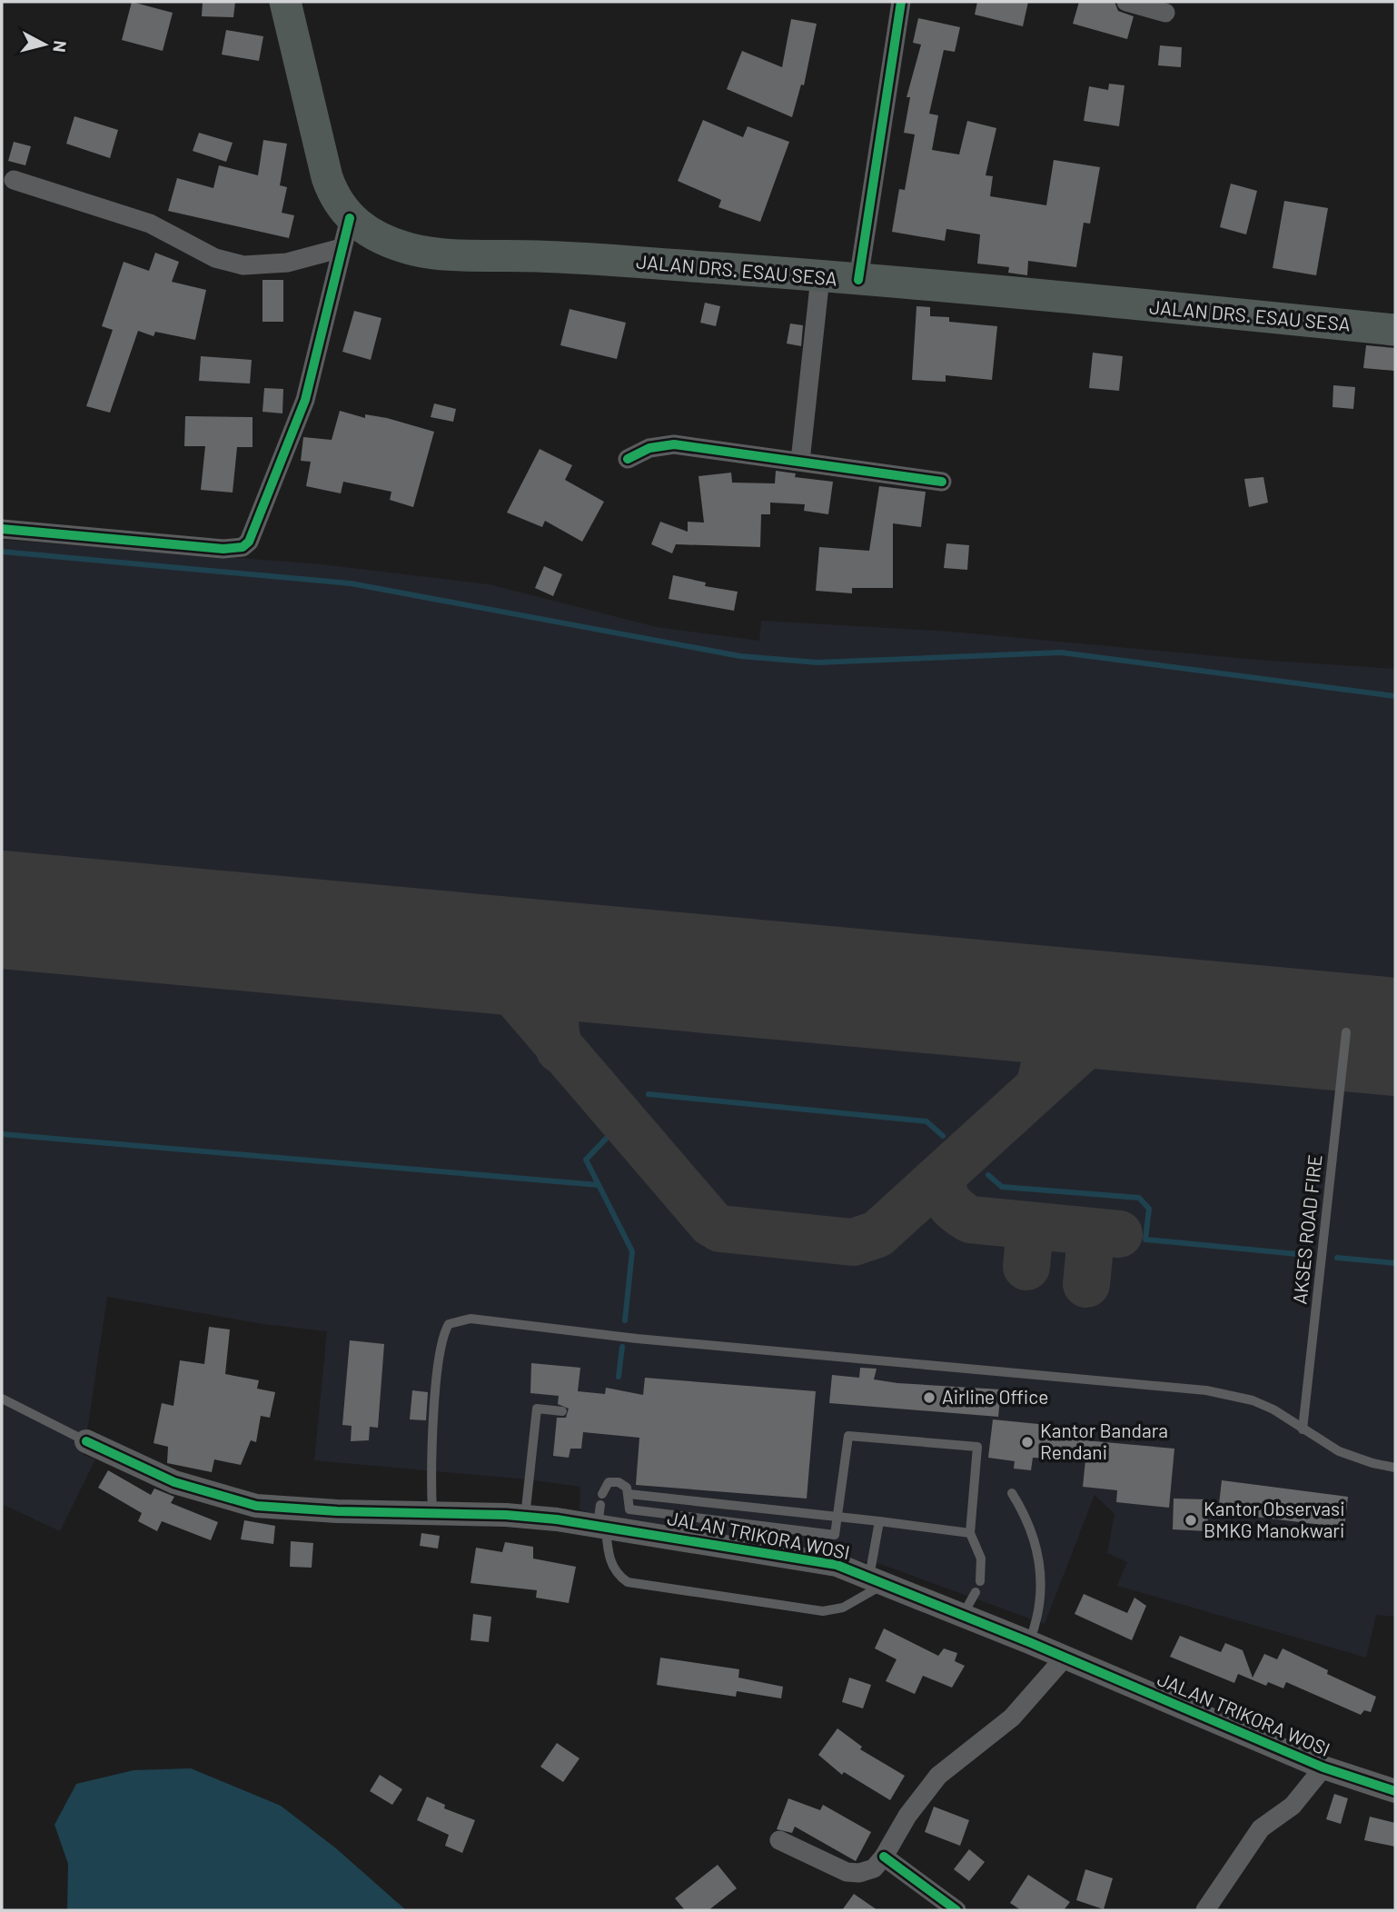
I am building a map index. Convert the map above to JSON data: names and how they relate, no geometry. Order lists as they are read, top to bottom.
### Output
{
  "streets": {
    "highway": ["JALAN DRS. ESAU SESA"],
    "street": ["JALAN TRIKORA WOSI"],
    "lane": ["AKSES ROAD FIRE"]
  },
  "places": ["Airline Office", "Kantor Bandara Rendani", "Kantor Observasi BMKG Manokwari"],
  "north": "right"
}
